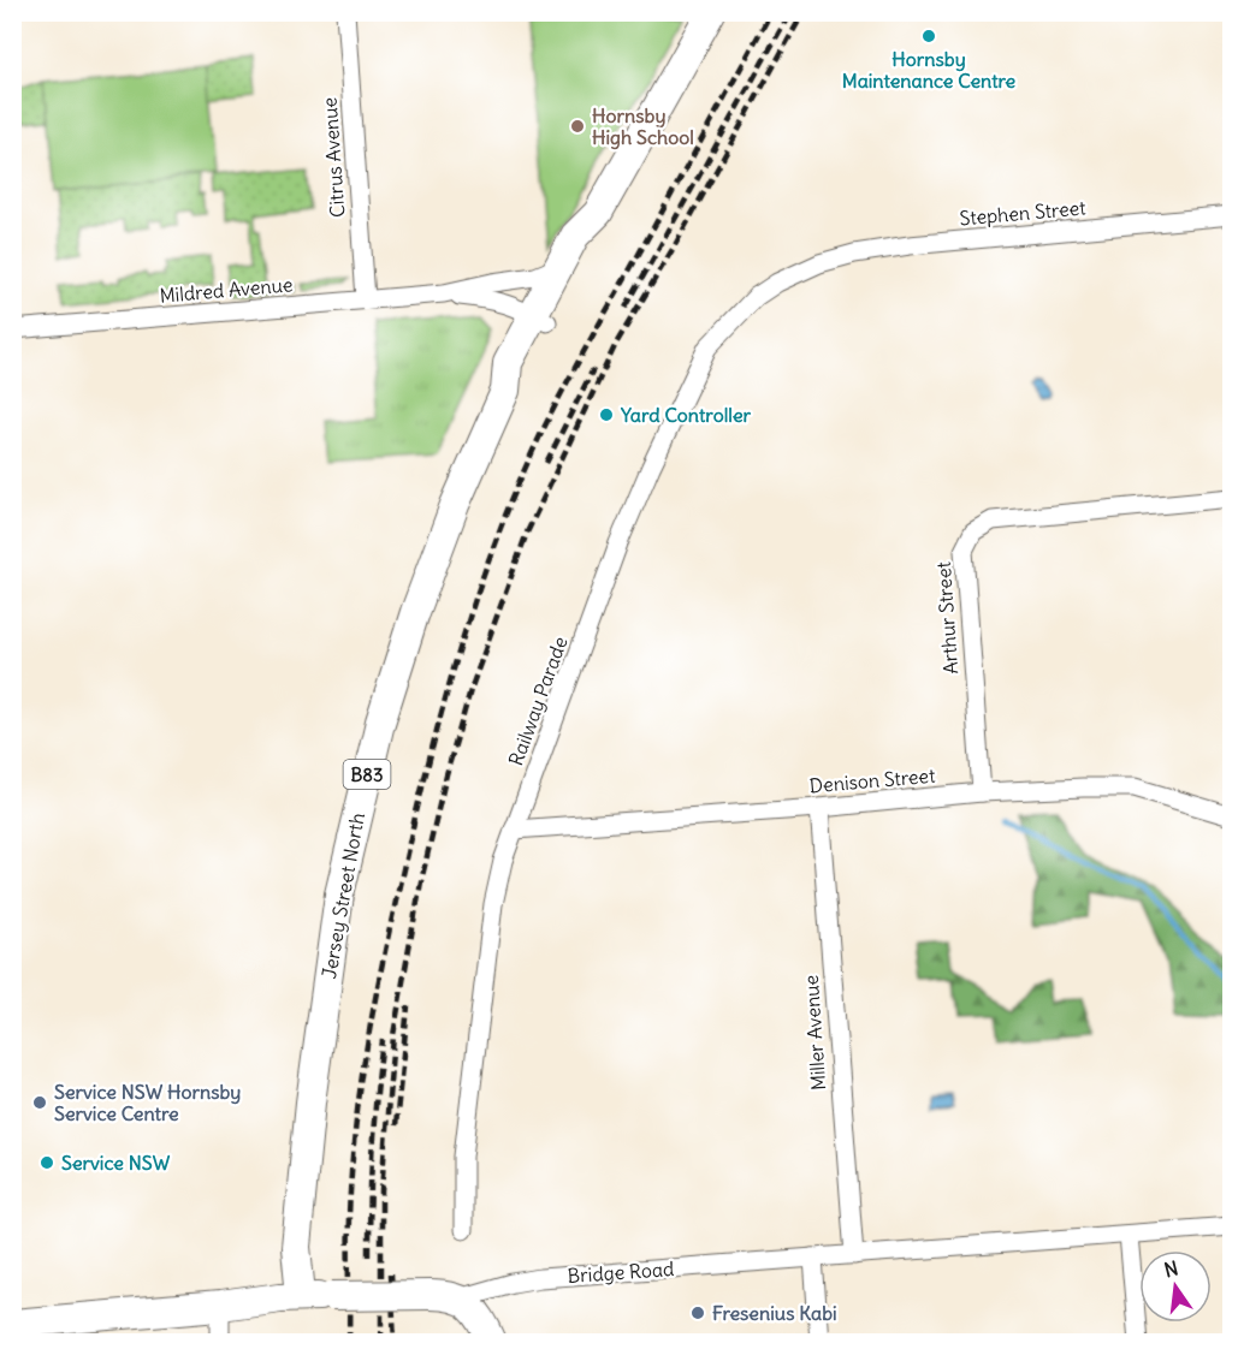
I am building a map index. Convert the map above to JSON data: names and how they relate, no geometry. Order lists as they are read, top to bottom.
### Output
{
  "streets": {
    "main road": ["B83", "Jersey Street North", "Bridge Road"],
    "street": [
      "Citrus Avenue",
      "Stephen Street",
      "Mildred Avenue",
      "Arthur Street",
      "Railway Parade",
      "Denison Street",
      "Miller Avenue"
    ]
  },
  "crossings": [
    ["Citrus Avenue", "Mildred Avenue"],
    ["Stephen Street", "Railway Parade"],
    ["Mildred Avenue", "Jersey Street North"],
    ["Arthur Street", "Denison Street"],
    ["Railway Parade", "Denison Street"],
    ["Denison Street", "Miller Avenue"],
    ["Jersey Street North", "Bridge Road"],
    ["Miller Avenue", "Bridge Road"]
  ],
  "places": [
    "Hornsby Maintenance Centre",
    "Hornsby High School",
    "Yard Controller",
    "Service NSW Hornsby Service Centre",
    "Service NSW",
    "Fresenius Kabi"
  ],
  "north": "top"
}
